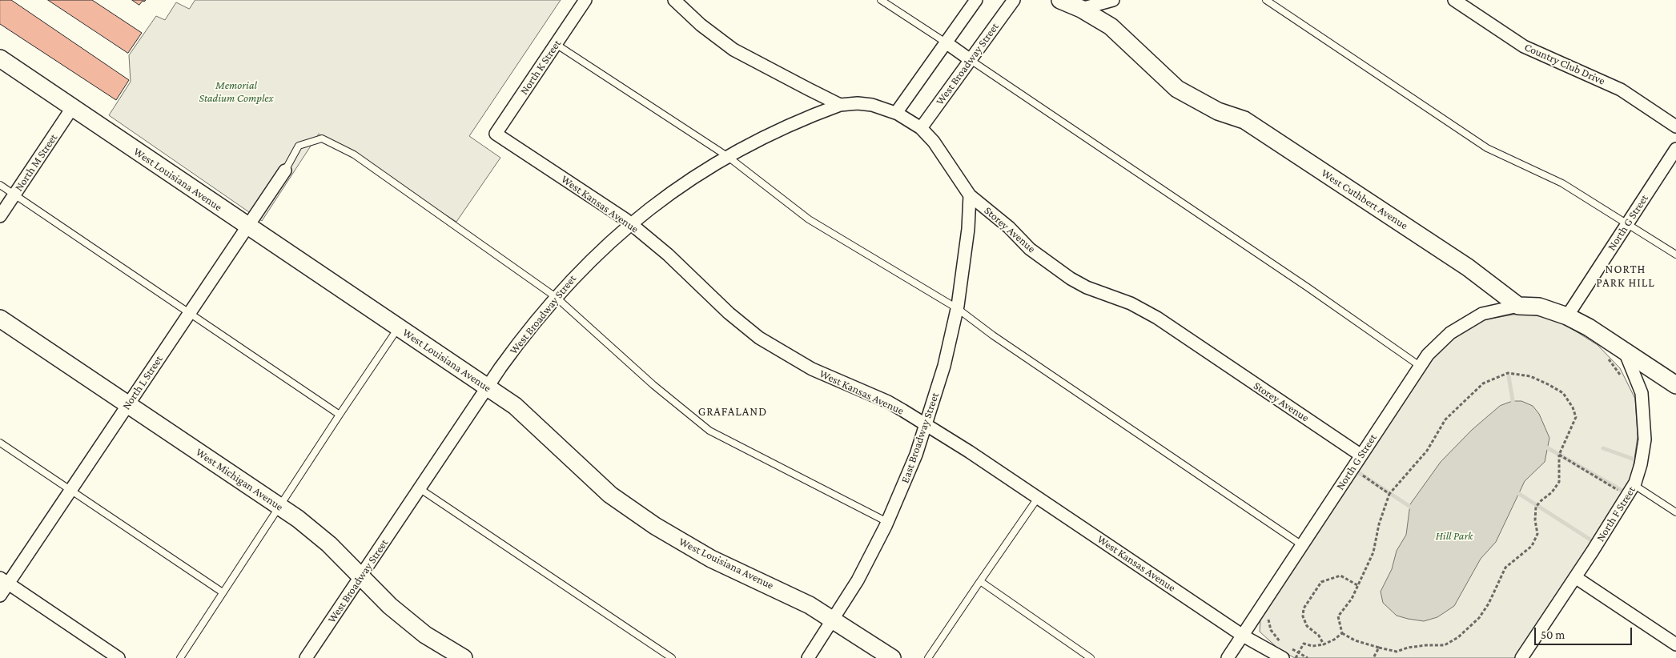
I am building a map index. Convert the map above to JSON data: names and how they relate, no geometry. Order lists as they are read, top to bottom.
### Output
{
  "streets": {
    "street": [
      "West Broadway Street",
      "Country Club Drive",
      "North K Street",
      "North M Street",
      "West Louisiana Avenue",
      "West Cuthbert Avenue",
      "West Kansas Avenue",
      "North G Street",
      "Storey Avenue",
      "North L Street",
      "East Broadway Street",
      "West Michigan Avenue",
      "North F Street"
    ]
  },
  "crossings": [
    ["West Broadway Street", "West Louisiana Avenue"],
    ["West Broadway Street", "West Kansas Avenue"],
    ["West Broadway Street", "Storey Avenue"],
    ["West Broadway Street", "West Michigan Avenue"],
    ["North K Street", "West Kansas Avenue"],
    ["North M Street", "West Louisiana Avenue"],
    ["West Louisiana Avenue", "North L Street"],
    ["West Louisiana Avenue", "East Broadway Street"],
    ["West Cuthbert Avenue", "North G Street"],
    ["West Kansas Avenue", "North G Street"],
    ["West Kansas Avenue", "East Broadway Street"],
    ["North G Street", "Storey Avenue"],
    ["Storey Avenue", "East Broadway Street"],
    ["North L Street", "West Michigan Avenue"]
  ],
  "districts": ["NORTH PARK HILL", "GRAFALAND"],
  "parks": ["Memorial Stadium Complex", "Hill Park"],
  "scale_bar": "50 m"
}
